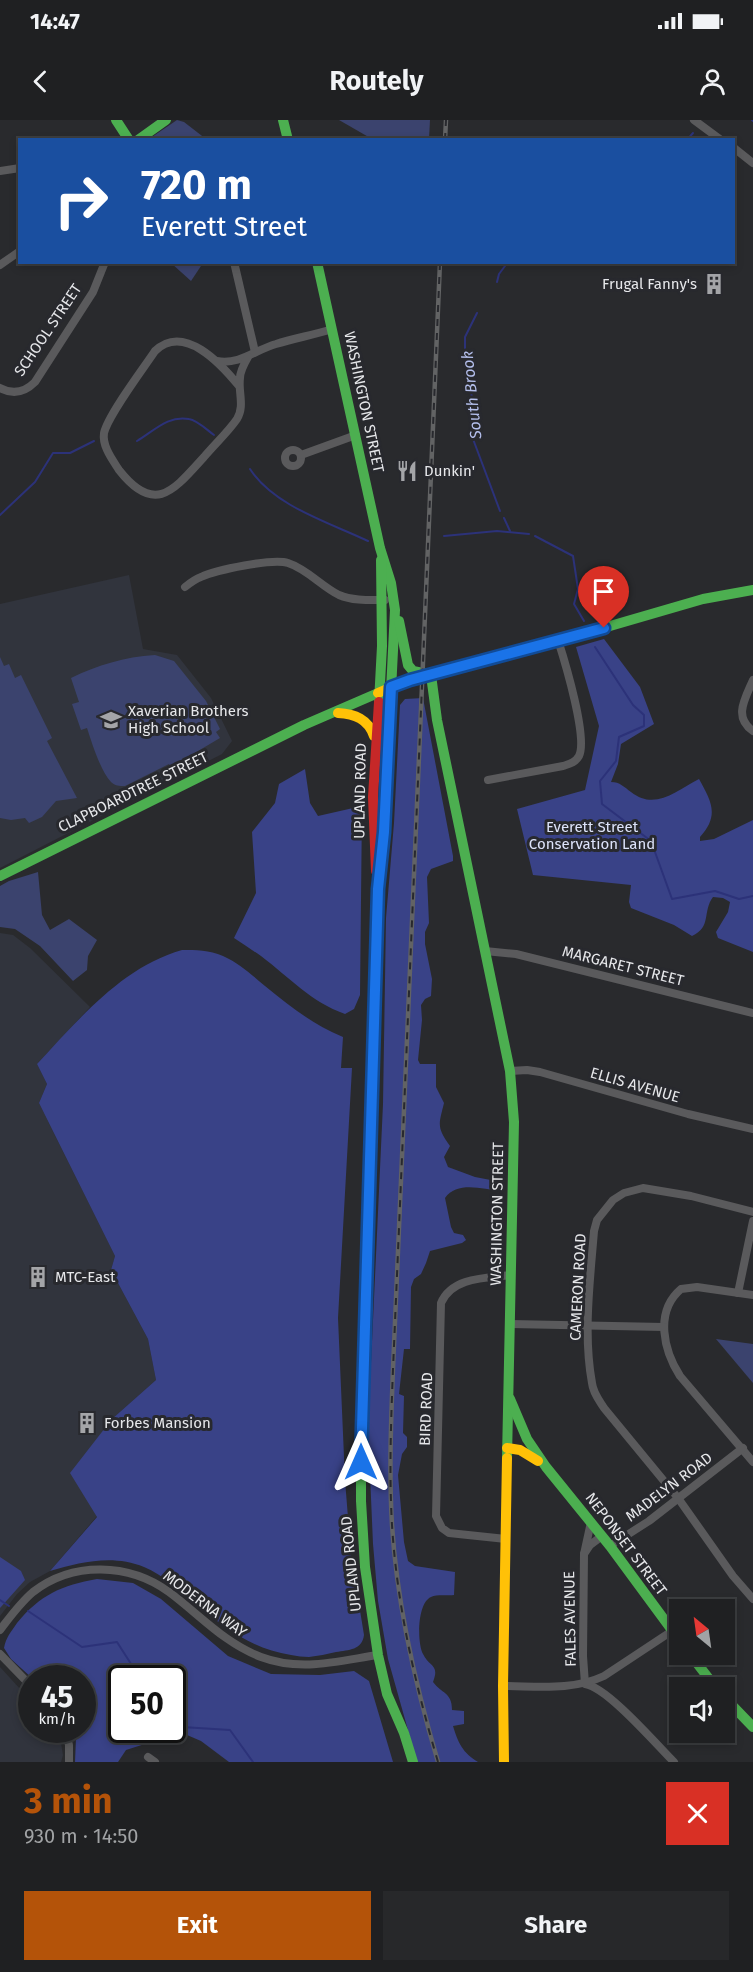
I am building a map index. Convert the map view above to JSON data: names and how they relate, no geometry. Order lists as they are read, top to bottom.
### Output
{
  "streets": {
    "main road": [
      "WASHINGTON STREET",
      "UPLAND ROAD",
      "CLAPBOARDTREE STREET",
      "NEPONSET STREET"
    ],
    "street": [
      "SCHOOL STREET",
      "MARGARET STREET",
      "ELLIS AVENUE",
      "CAMERON ROAD",
      "BIRD ROAD",
      "MADELYN ROAD",
      "MODERNA WAY",
      "FALES AVENUE"
    ]
  },
  "crossings": [
    ["WASHINGTON STREET", "UPLAND ROAD"],
    ["WASHINGTON STREET", "CLAPBOARDTREE STREET"],
    ["WASHINGTON STREET", "MARGARET STREET"],
    ["WASHINGTON STREET", "ELLIS AVENUE"],
    ["WASHINGTON STREET", "BIRD ROAD"],
    ["WASHINGTON STREET", "NEPONSET STREET"],
    ["UPLAND ROAD", "CLAPBOARDTREE STREET"],
    ["UPLAND ROAD", "MODERNA WAY"],
    ["CAMERON ROAD", "MADELYN ROAD"],
    ["MADELYN ROAD", "NEPONSET STREET"],
    ["NEPONSET STREET", "FALES AVENUE"]
  ],
  "water": ["South Brook"],
  "parks": ["Everett Street Conservation Land"],
  "places": {
    "building": ["Frugal Fanny's", "MTC-East", "Forbes Mansion"],
    "restaurant": ["Dunkin'"],
    "school or university": ["Xaverian Brothers High School"]
  },
  "north": "top left",
  "page": {
    "status": "14:47",
    "header": "Routely",
    "turn": ["720 m", "Everett Street"],
    "speed": "45 km/h",
    "limit": "50",
    "heading": ["3 min", "930 m · 14:50"],
    "buttons": ["Exit", "Share"]
  }
}
